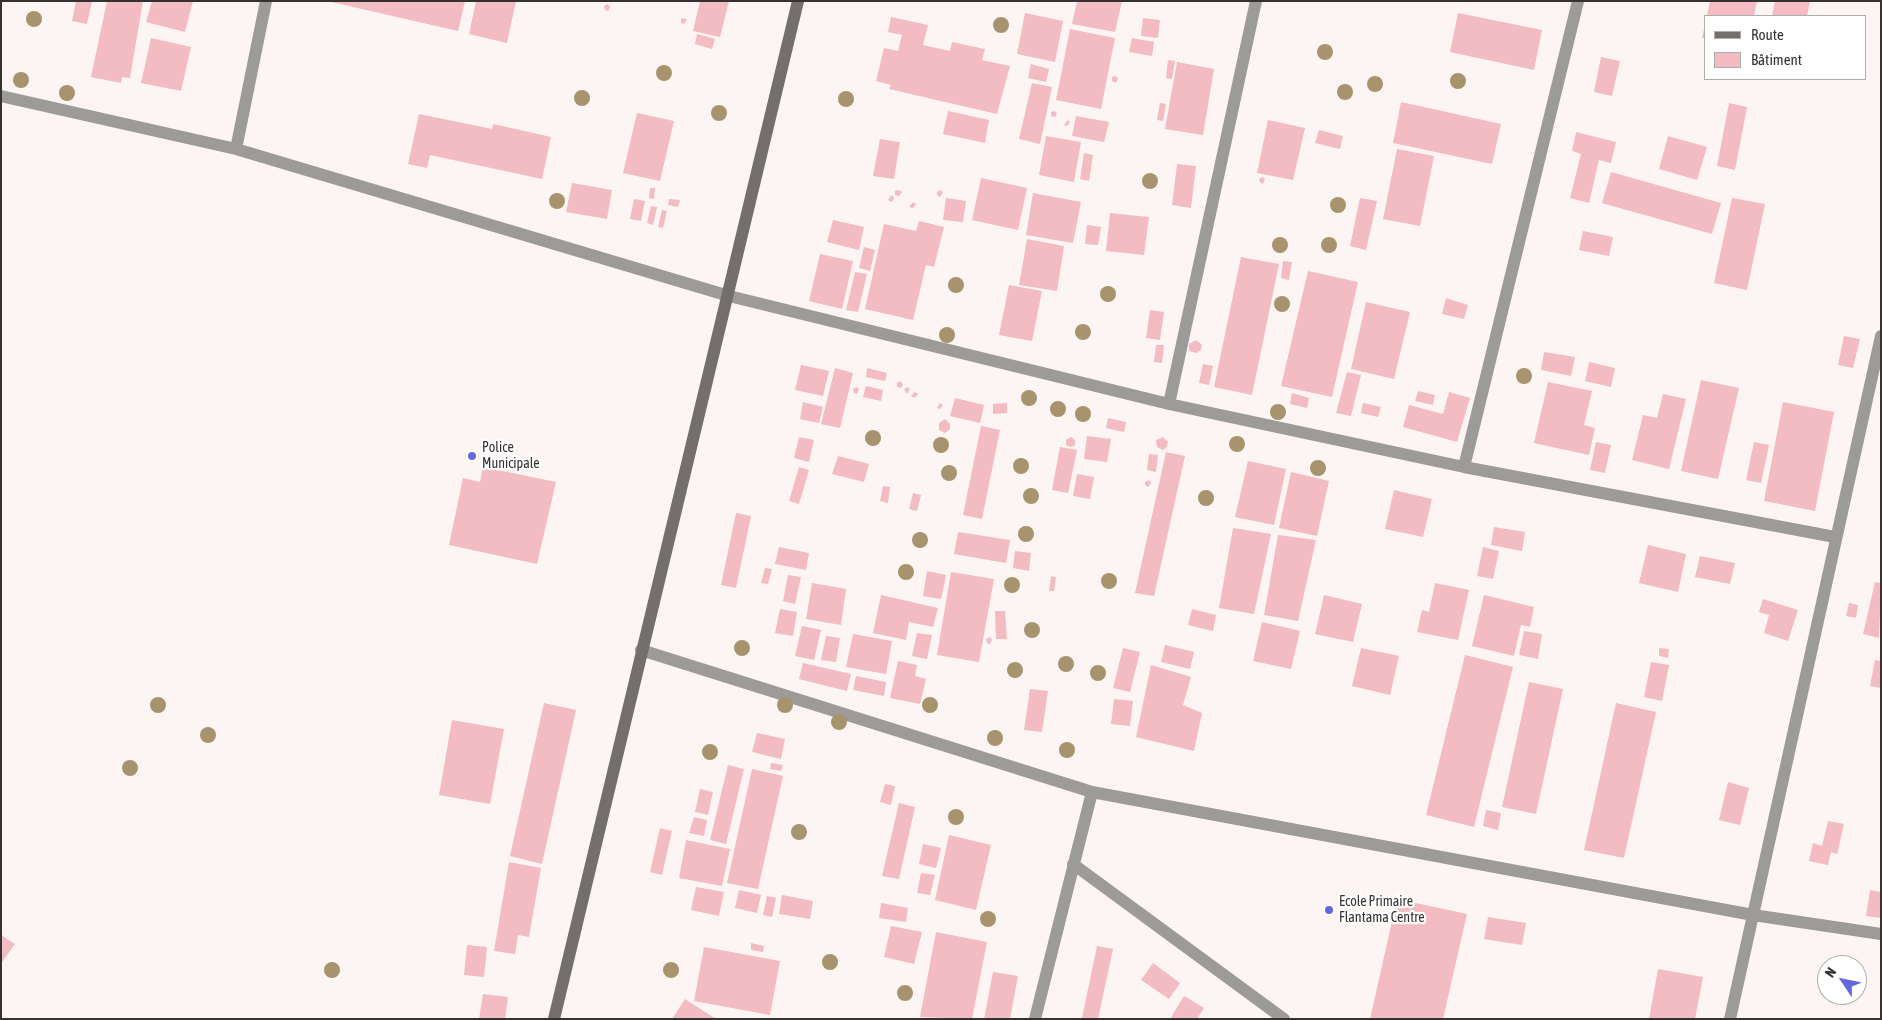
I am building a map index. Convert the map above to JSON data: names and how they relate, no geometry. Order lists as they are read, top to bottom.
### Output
{
  "places": ["Police Municipale", "Ecole Primaire Flantama Centre"],
  "legend": ["Route", "Bâtiment"],
  "north": "top left"
}
